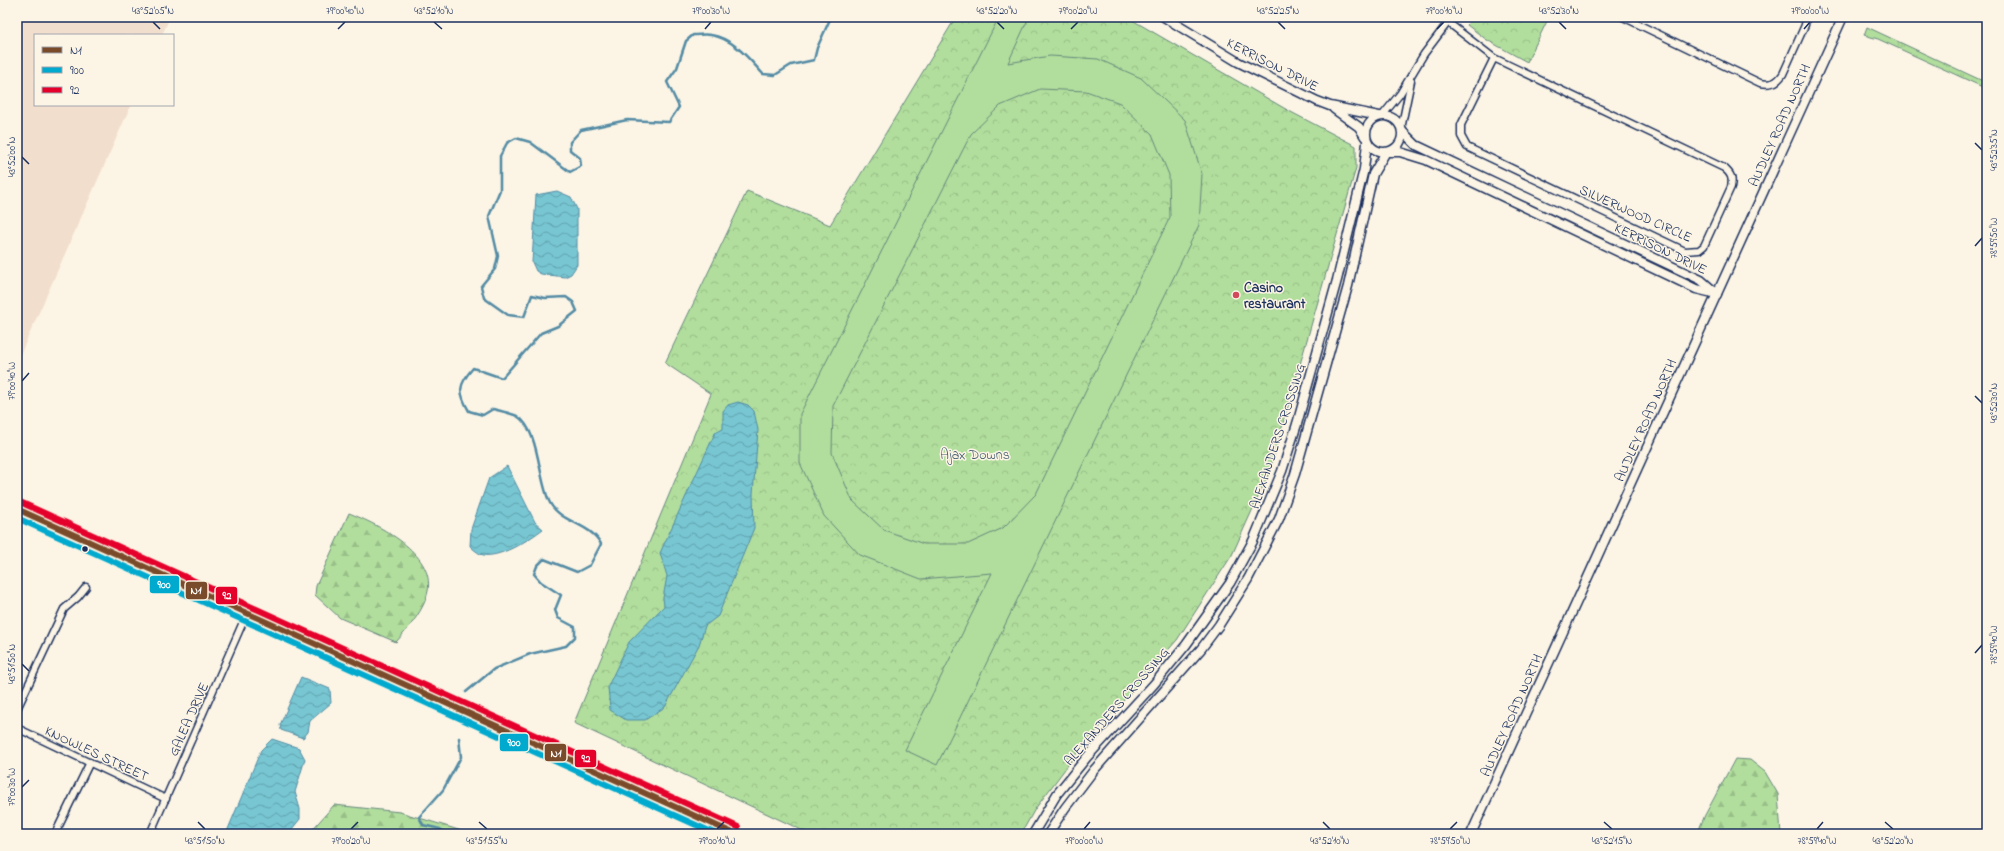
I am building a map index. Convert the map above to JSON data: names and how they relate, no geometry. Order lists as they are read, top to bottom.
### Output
{
  "streets": {
    "street": [
      "KERRISON DRIVE",
      "AUDLEY ROAD NORTH",
      "SILVERWOOD CIRCLE",
      "ALEXANDERS CROSSING",
      "GALEA DRIVE",
      "KNOWLES STREET"
    ]
  },
  "crossings": [
    ["KERRISON DRIVE", "AUDLEY ROAD NORTH"],
    ["KERRISON DRIVE", "ALEXANDERS CROSSING"],
    ["GALEA DRIVE", "KNOWLES STREET"]
  ],
  "parks": ["Ajax Downs"],
  "places": ["Casino restaurant"],
  "lines": ["transit line 92", "transit line N1", "transit line 900"],
  "legend": ["N1", "900", "92"],
  "coordinates": [
    "43°52'05\"N",
    "79°00'40\"W",
    "43°52'10\"N",
    "79°00'30\"W",
    "43°52'20\"N",
    "79°00'20\"W",
    "43°52'25\"N",
    "79°00'10\"W",
    "43°52'30\"N",
    "79°00'00\"W",
    "43°52'35\"N",
    "43°52'00\"N",
    "78°59'50\"W",
    "78°59'40\"W",
    "43°51'50\"N",
    "43°51'55\"N",
    "43°52'15\"N"
  ]
}
